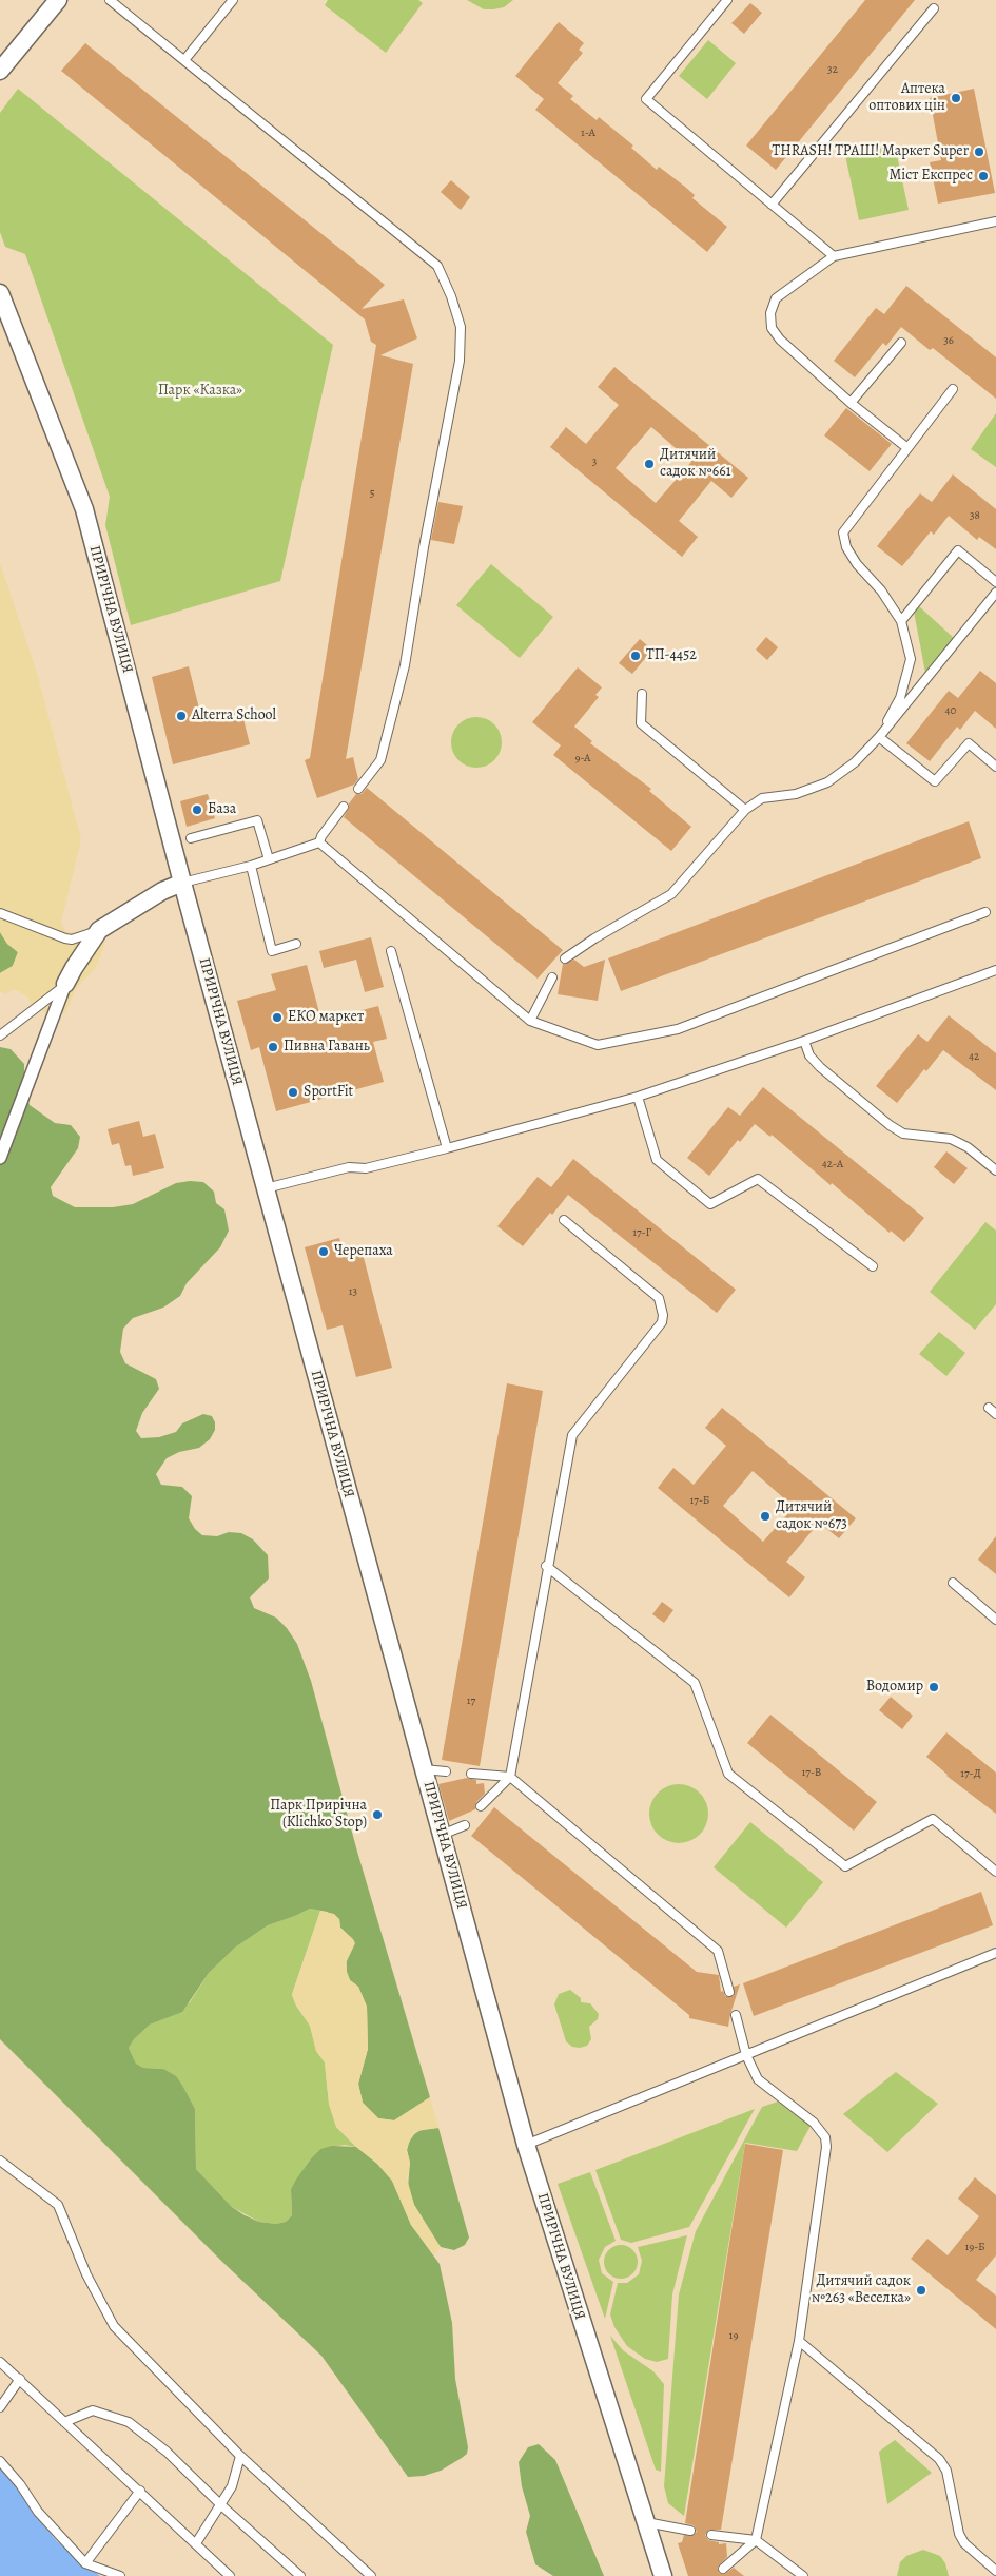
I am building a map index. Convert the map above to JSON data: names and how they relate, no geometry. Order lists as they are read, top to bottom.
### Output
{
  "streets": {
    "street": ["ПРИРІЧНА ВУЛИЦЯ"]
  },
  "parks": ["Парк «Казка»"],
  "places": [
    "Аптека оптових цін",
    "THRASH! ТРАШ! Маркет Super",
    "Міст Експрес",
    "Дитячий садок №661",
    "ТП-4452",
    "Alterra School",
    "База",
    "ЕКО маркет",
    "Пивна Гавань",
    "SportFit",
    "Черепаха",
    "Дитячий садок №673",
    "Водомир",
    "Парк Прирічна (Klichko Stop)",
    "Дитячий садок №263 «Веселка»"
  ],
  "house_numbers": [
    "32",
    "1-А",
    "36",
    "3",
    "5",
    "38",
    "40",
    "9-А",
    "42",
    "42-А",
    "17-Г",
    "13",
    "17-Б",
    "17",
    "17-В",
    "17-Д",
    "19-Б",
    "19"
  ]
}
